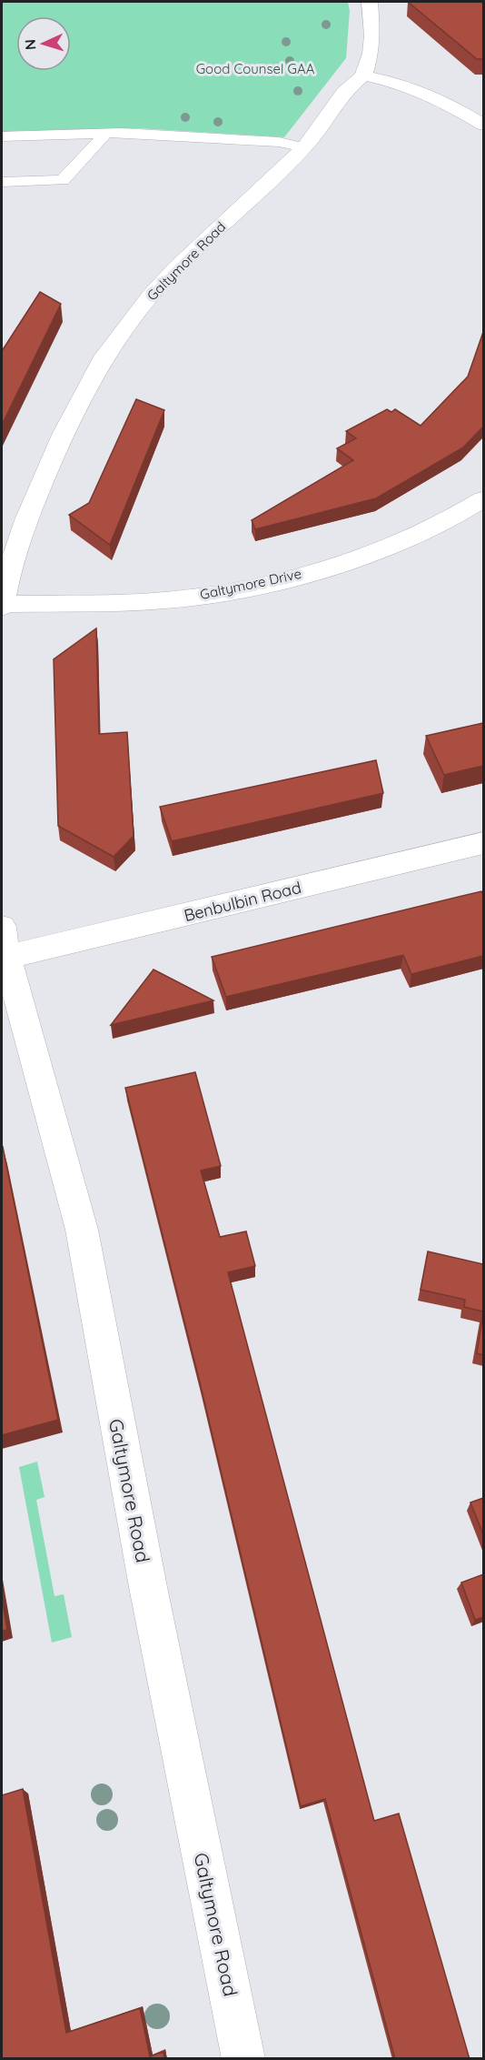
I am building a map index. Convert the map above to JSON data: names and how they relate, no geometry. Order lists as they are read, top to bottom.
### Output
{
  "streets": {
    "street": ["Galtymore Road", "Galtymore Drive", "Benbulbin Road"]
  },
  "crossings": [
    ["Galtymore Road", "Galtymore Drive"],
    ["Galtymore Road", "Benbulbin Road"]
  ],
  "parks": ["Good Counsel GAA"],
  "north": "left"
}
